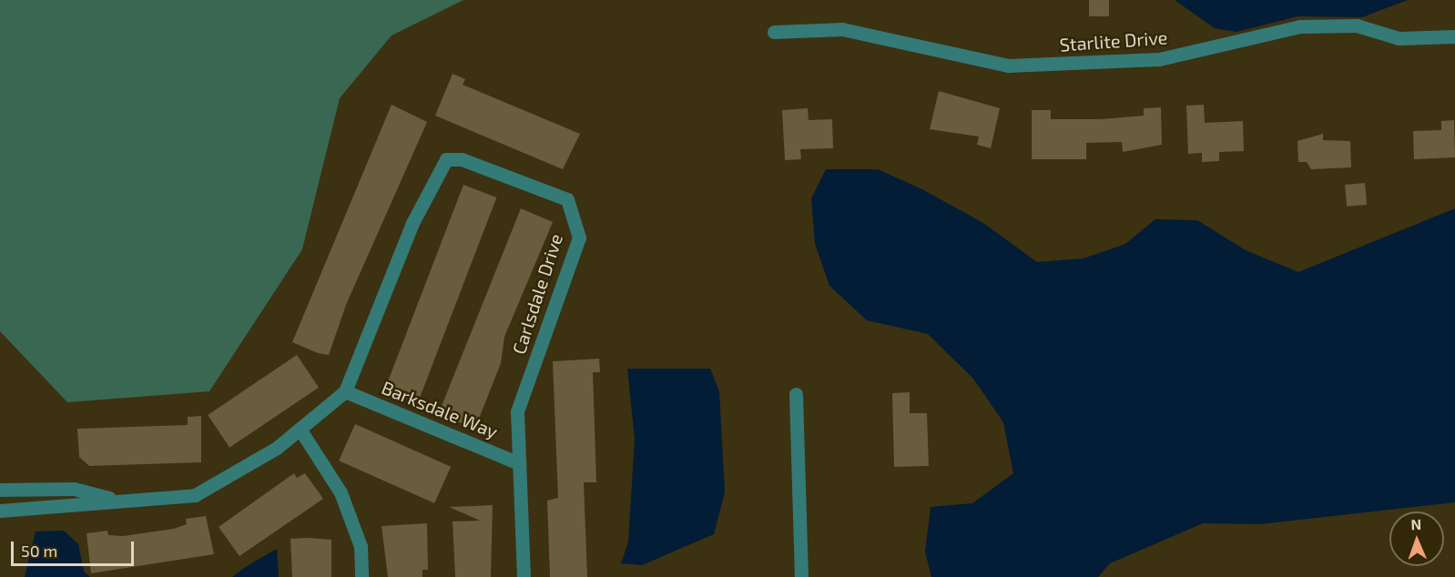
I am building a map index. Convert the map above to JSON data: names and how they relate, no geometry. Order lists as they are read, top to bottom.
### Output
{
  "streets": {
    "street": ["Starlite Drive", "Carlsdale Drive", "Barksdale Way"]
  },
  "crossings": [
    ["Carlsdale Drive", "Barksdale Way"]
  ],
  "scale_bar": "50 m",
  "north": "top"
}
